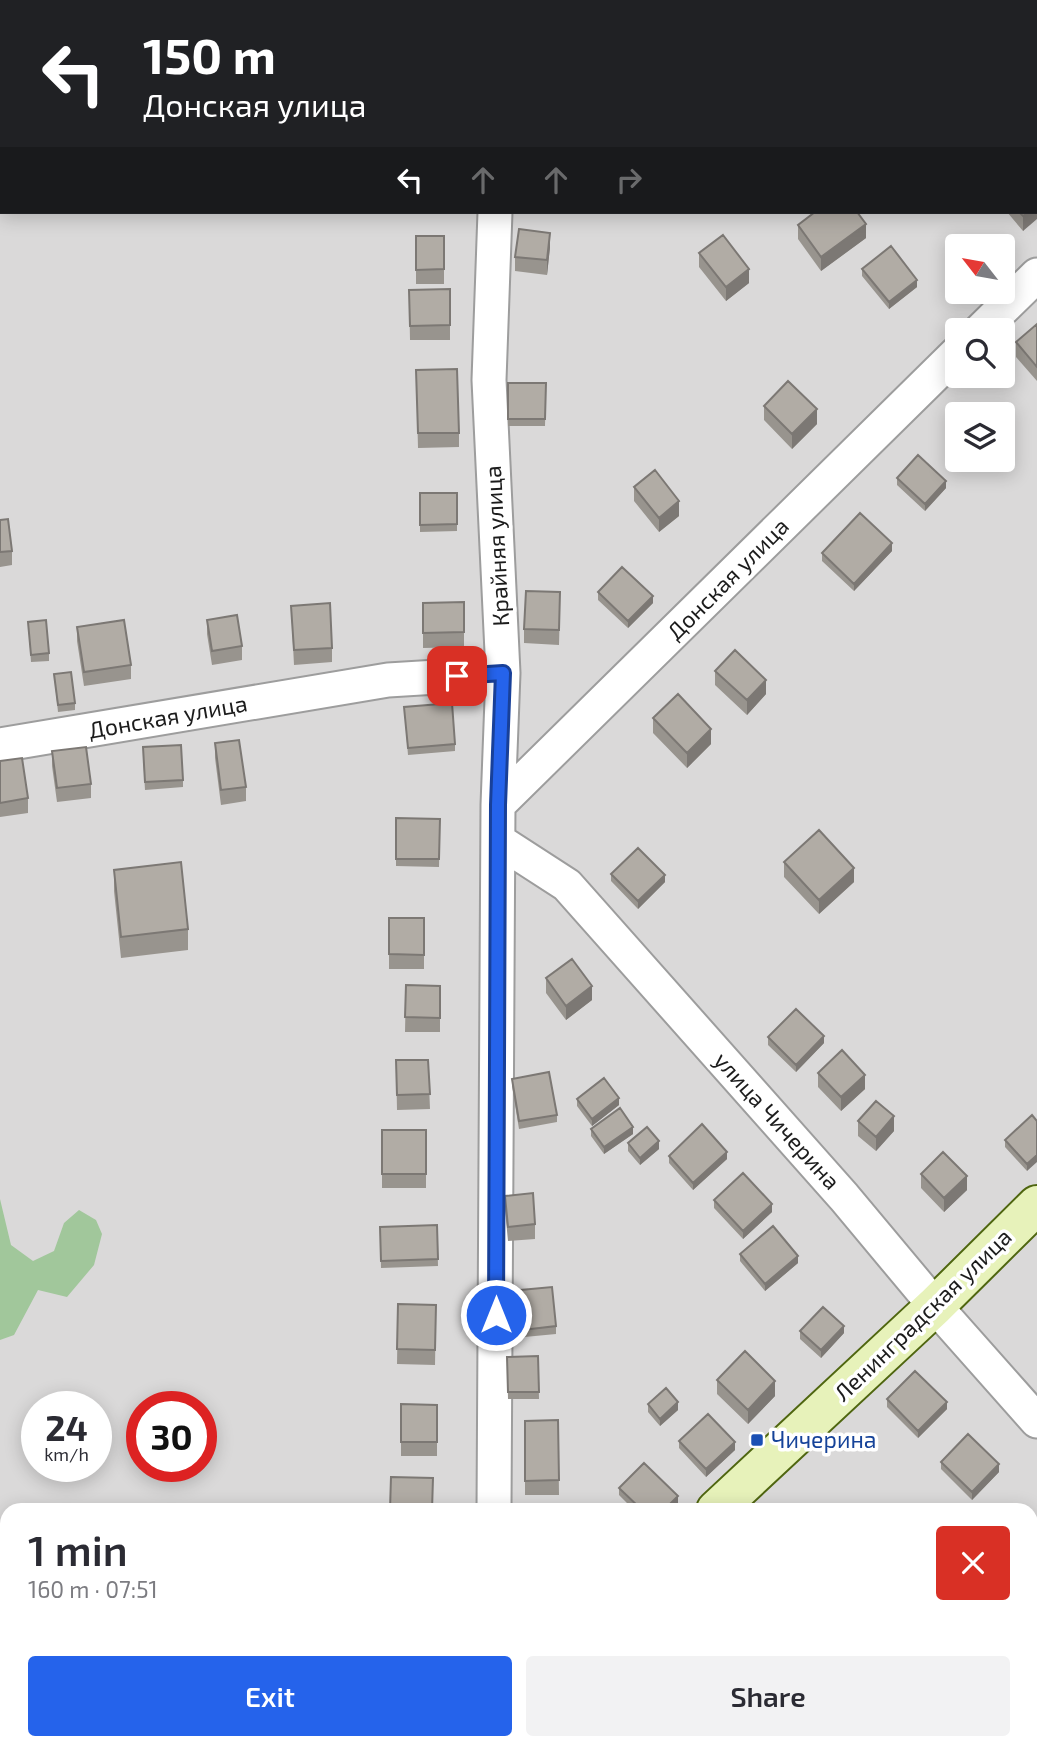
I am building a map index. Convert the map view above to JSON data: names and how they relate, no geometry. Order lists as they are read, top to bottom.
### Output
{
  "streets": {
    "street": [
      "Крайняя улица",
      "Донская улица",
      "улица Чичерина",
      "Ленинградская улица"
    ]
  },
  "crossings": [
    ["Крайняя улица", "Донская улица"],
    ["Крайняя улица", "улица Чичерина"],
    ["улица Чичерина", "Ленинградская улица"]
  ],
  "places": {
    "transit": ["Чичерина"]
  },
  "north": "top left",
  "page": {
    "turn": ["150 m", "Донская улица"],
    "speed": "24 km/h",
    "limit": "30",
    "heading": ["1 min", "160 m · 07:51"],
    "buttons": ["Exit", "Share"]
  }
}
